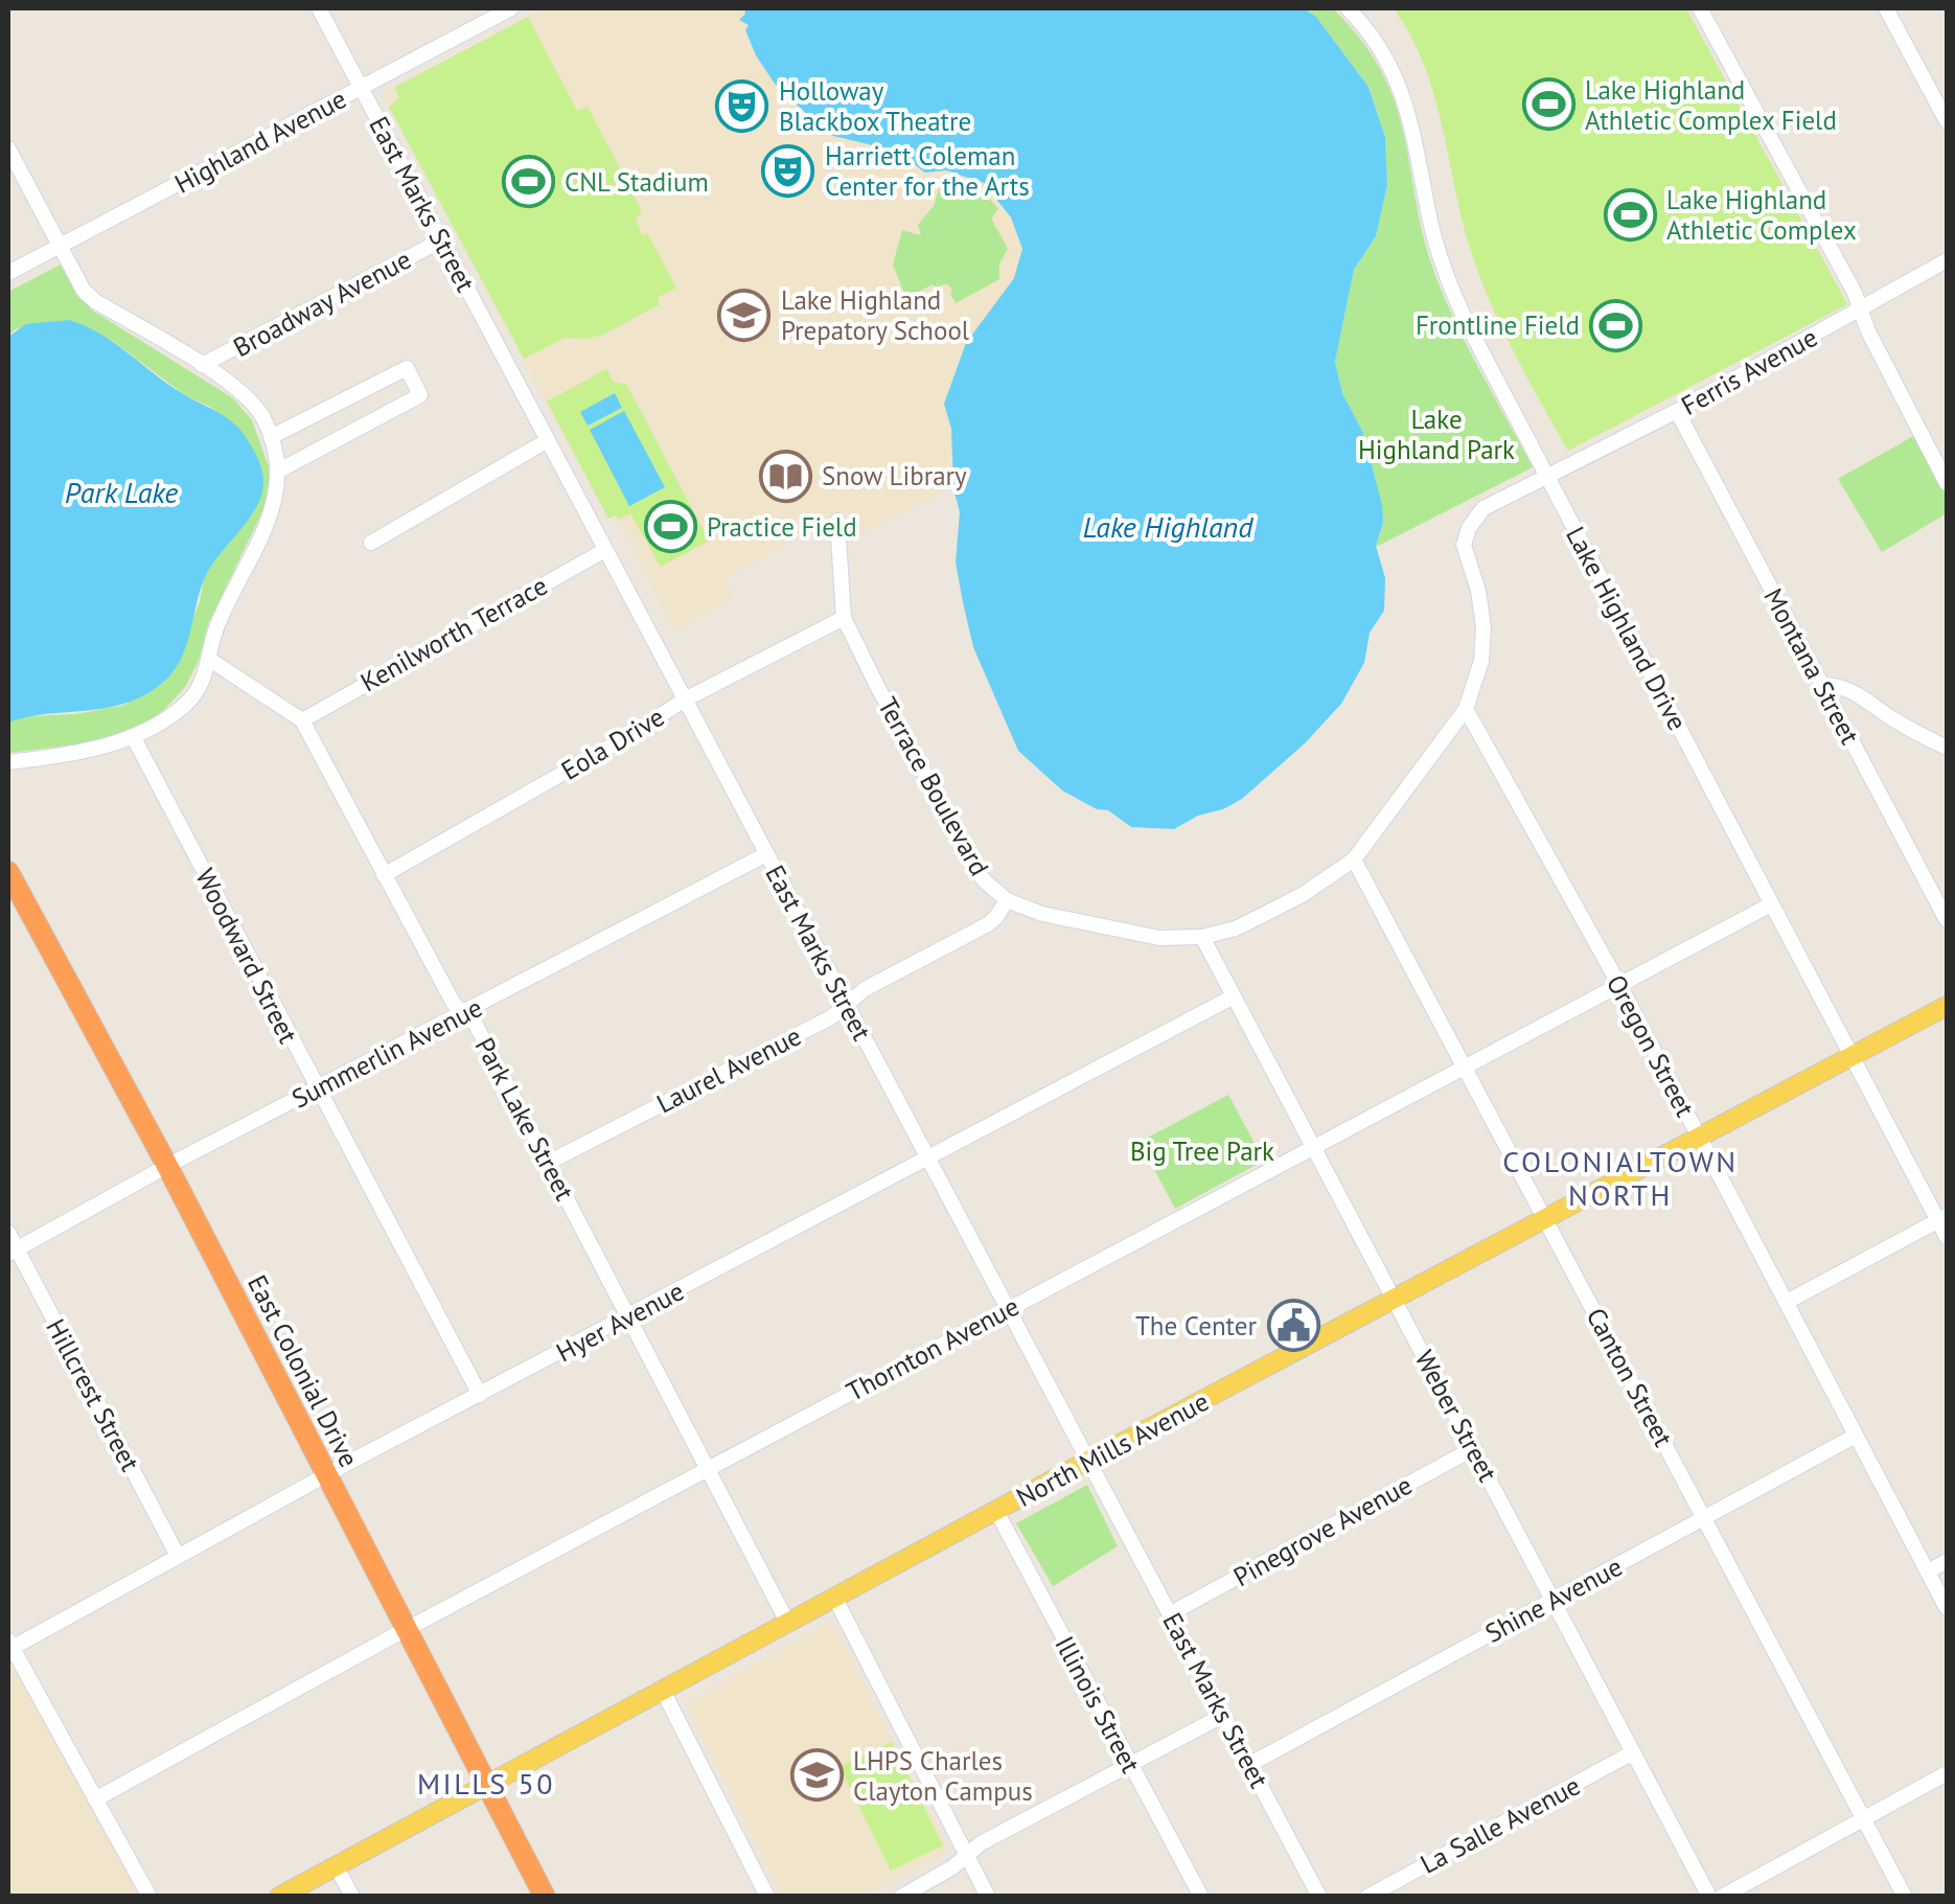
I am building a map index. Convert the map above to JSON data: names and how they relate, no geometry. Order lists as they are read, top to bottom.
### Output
{
  "streets": {
    "highway": ["East Colonial Drive"],
    "main road": ["North Mills Avenue"],
    "street": [
      "Highland Avenue",
      "East Marks Street",
      "Broadway Avenue",
      "Ferris Avenue",
      "Lake Highland Drive",
      "Kenilworth Terrace",
      "Montana Street",
      "Eola Drive",
      "Terrace Boulevard",
      "Woodward Street",
      "Oregon Street",
      "Summerlin Avenue",
      "Laurel Avenue",
      "Park Lake Street",
      "Hyer Avenue",
      "Thornton Avenue",
      "Canton Street",
      "Hillcrest Street",
      "Weber Street",
      "Pinegrove Avenue",
      "Shine Avenue",
      "Illinois Street",
      "La Salle Avenue"
    ]
  },
  "crossings": [
    ["Highland Avenue", "East Marks Street"],
    ["East Marks Street", "Broadway Avenue"],
    ["East Marks Street", "Kenilworth Terrace"],
    ["East Marks Street", "Eola Drive"],
    ["East Marks Street", "Summerlin Avenue"],
    ["East Marks Street", "Laurel Avenue"],
    ["East Marks Street", "Hyer Avenue"],
    ["East Marks Street", "Thornton Avenue"],
    ["East Marks Street", "North Mills Avenue"],
    ["East Marks Street", "Pinegrove Avenue"],
    ["East Marks Street", "Shine Avenue"],
    ["Ferris Avenue", "Lake Highland Drive"],
    ["Ferris Avenue", "Montana Street"],
    ["Ferris Avenue", "Terrace Boulevard"],
    ["Lake Highland Drive", "Terrace Boulevard"],
    ["Lake Highland Drive", "Thornton Avenue"],
    ["Lake Highland Drive", "North Mills Avenue"],
    ["Kenilworth Terrace", "Park Lake Street"],
    ["Eola Drive", "Terrace Boulevard"],
    ["Eola Drive", "Park Lake Street"],
    ["Terrace Boulevard", "Oregon Street"],
    ["Terrace Boulevard", "Laurel Avenue"],
    ["Terrace Boulevard", "Canton Street"],
    ["Terrace Boulevard", "Weber Street"],
    ["Woodward Street", "Summerlin Avenue"],
    ["Woodward Street", "Hyer Avenue"],
    ["Oregon Street", "Thornton Avenue"],
    ["Oregon Street", "North Mills Avenue"],
    ["Oregon Street", "Shine Avenue"],
    ["Summerlin Avenue", "Park Lake Street"],
    ["Summerlin Avenue", "East Colonial Drive"],
    ["Summerlin Avenue", "Hillcrest Street"],
    ["Laurel Avenue", "Park Lake Street"],
    ["Park Lake Street", "Hyer Avenue"],
    ["Park Lake Street", "Thornton Avenue"],
    ["Park Lake Street", "North Mills Avenue"],
    ["Hyer Avenue", "East Colonial Drive"],
    ["Hyer Avenue", "Hillcrest Street"],
    ["Hyer Avenue", "Weber Street"],
    ["Thornton Avenue", "East Colonial Drive"],
    ["Thornton Avenue", "Canton Street"],
    ["Thornton Avenue", "Weber Street"],
    ["East Colonial Drive", "North Mills Avenue"],
    ["Canton Street", "North Mills Avenue"],
    ["Canton Street", "Shine Avenue"],
    ["Weber Street", "North Mills Avenue"],
    ["Weber Street", "Pinegrove Avenue"],
    ["Weber Street", "Shine Avenue"],
    ["Weber Street", "La Salle Avenue"],
    ["North Mills Avenue", "Illinois Street"]
  ],
  "districts": ["COLONIALTOWN NORTH", "MILLS 50"],
  "water": ["Park Lake", "Lake Highland"],
  "parks": ["Lake Highland Park", "Big Tree Park"],
  "places": {
    "sports": [
      "Lake Highland Athletic Complex Field",
      "CNL Stadium",
      "Lake Highland Athletic Complex",
      "Frontline Field",
      "Practice Field"
    ],
    "theatre": ["Holloway Blackbox Theatre", "Harriett Coleman Center for the Arts"],
    "school or university": ["Lake Highland Prepatory School", "LHPS Charles Clayton Campus"],
    "library": ["Snow Library"],
    "public building": ["The Center"]
  }
}
